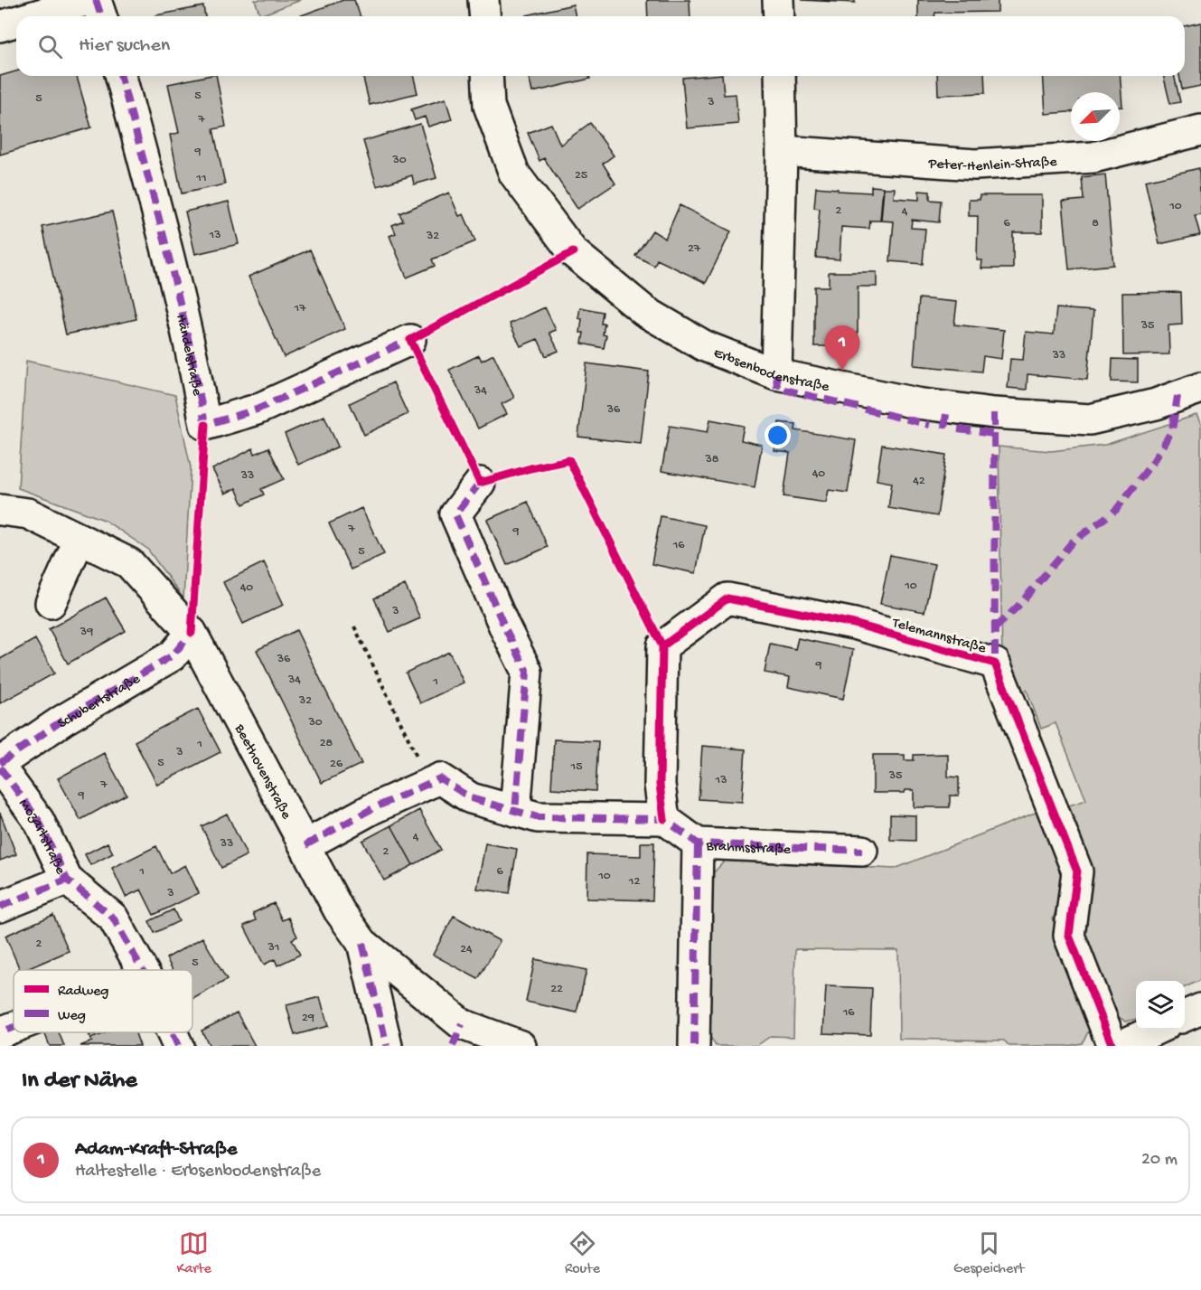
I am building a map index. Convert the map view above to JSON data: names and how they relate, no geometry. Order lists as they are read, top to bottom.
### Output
{
  "streets": {
    "street": [
      "Peter-Henlein-Straße",
      "Händelstraße",
      "Erbsenbodenstraße",
      "Telemannstraße",
      "Schubertstraße",
      "Beethovenstraße",
      "Mozartstraße",
      "Brahmsstraße"
    ]
  },
  "crossings": [
    ["Telemannstraße", "Brahmsstraße"],
    ["Schubertstraße", "Beethovenstraße"]
  ],
  "house_numbers": [
    "5",
    "5",
    "3",
    "7",
    "9",
    "30",
    "25",
    "11",
    "10",
    "2",
    "4",
    "6",
    "8",
    "13",
    "32",
    "27",
    "17",
    "35",
    "33",
    "34",
    "36",
    "38",
    "40",
    "33",
    "42",
    "7",
    "9",
    "16",
    "5",
    "10",
    "40",
    "3",
    "39",
    "36",
    "9",
    "34",
    "1",
    "32",
    "30",
    "28",
    "1",
    "3",
    "5",
    "26",
    "15",
    "35",
    "13",
    "7",
    "9",
    "4",
    "33",
    "2",
    "1",
    "6",
    "10",
    "12",
    "3",
    "2",
    "31",
    "24",
    "5",
    "22",
    "16",
    "29"
  ],
  "legend": ["Radweg", "Weg"],
  "north": "bottom left",
  "page": {
    "search": "Hier suchen",
    "pins": "1",
    "heading": "In der Nähe",
    "list": [
      {
        "mark": "1",
        "name": "Adam-Kraft-Straße",
        "note": "Haltestelle · Erbsenbodenstraße",
        "value": "20 m"
      }
    ],
    "nav": ["Karte", "Route", "Gespeichert"]
  }
}
